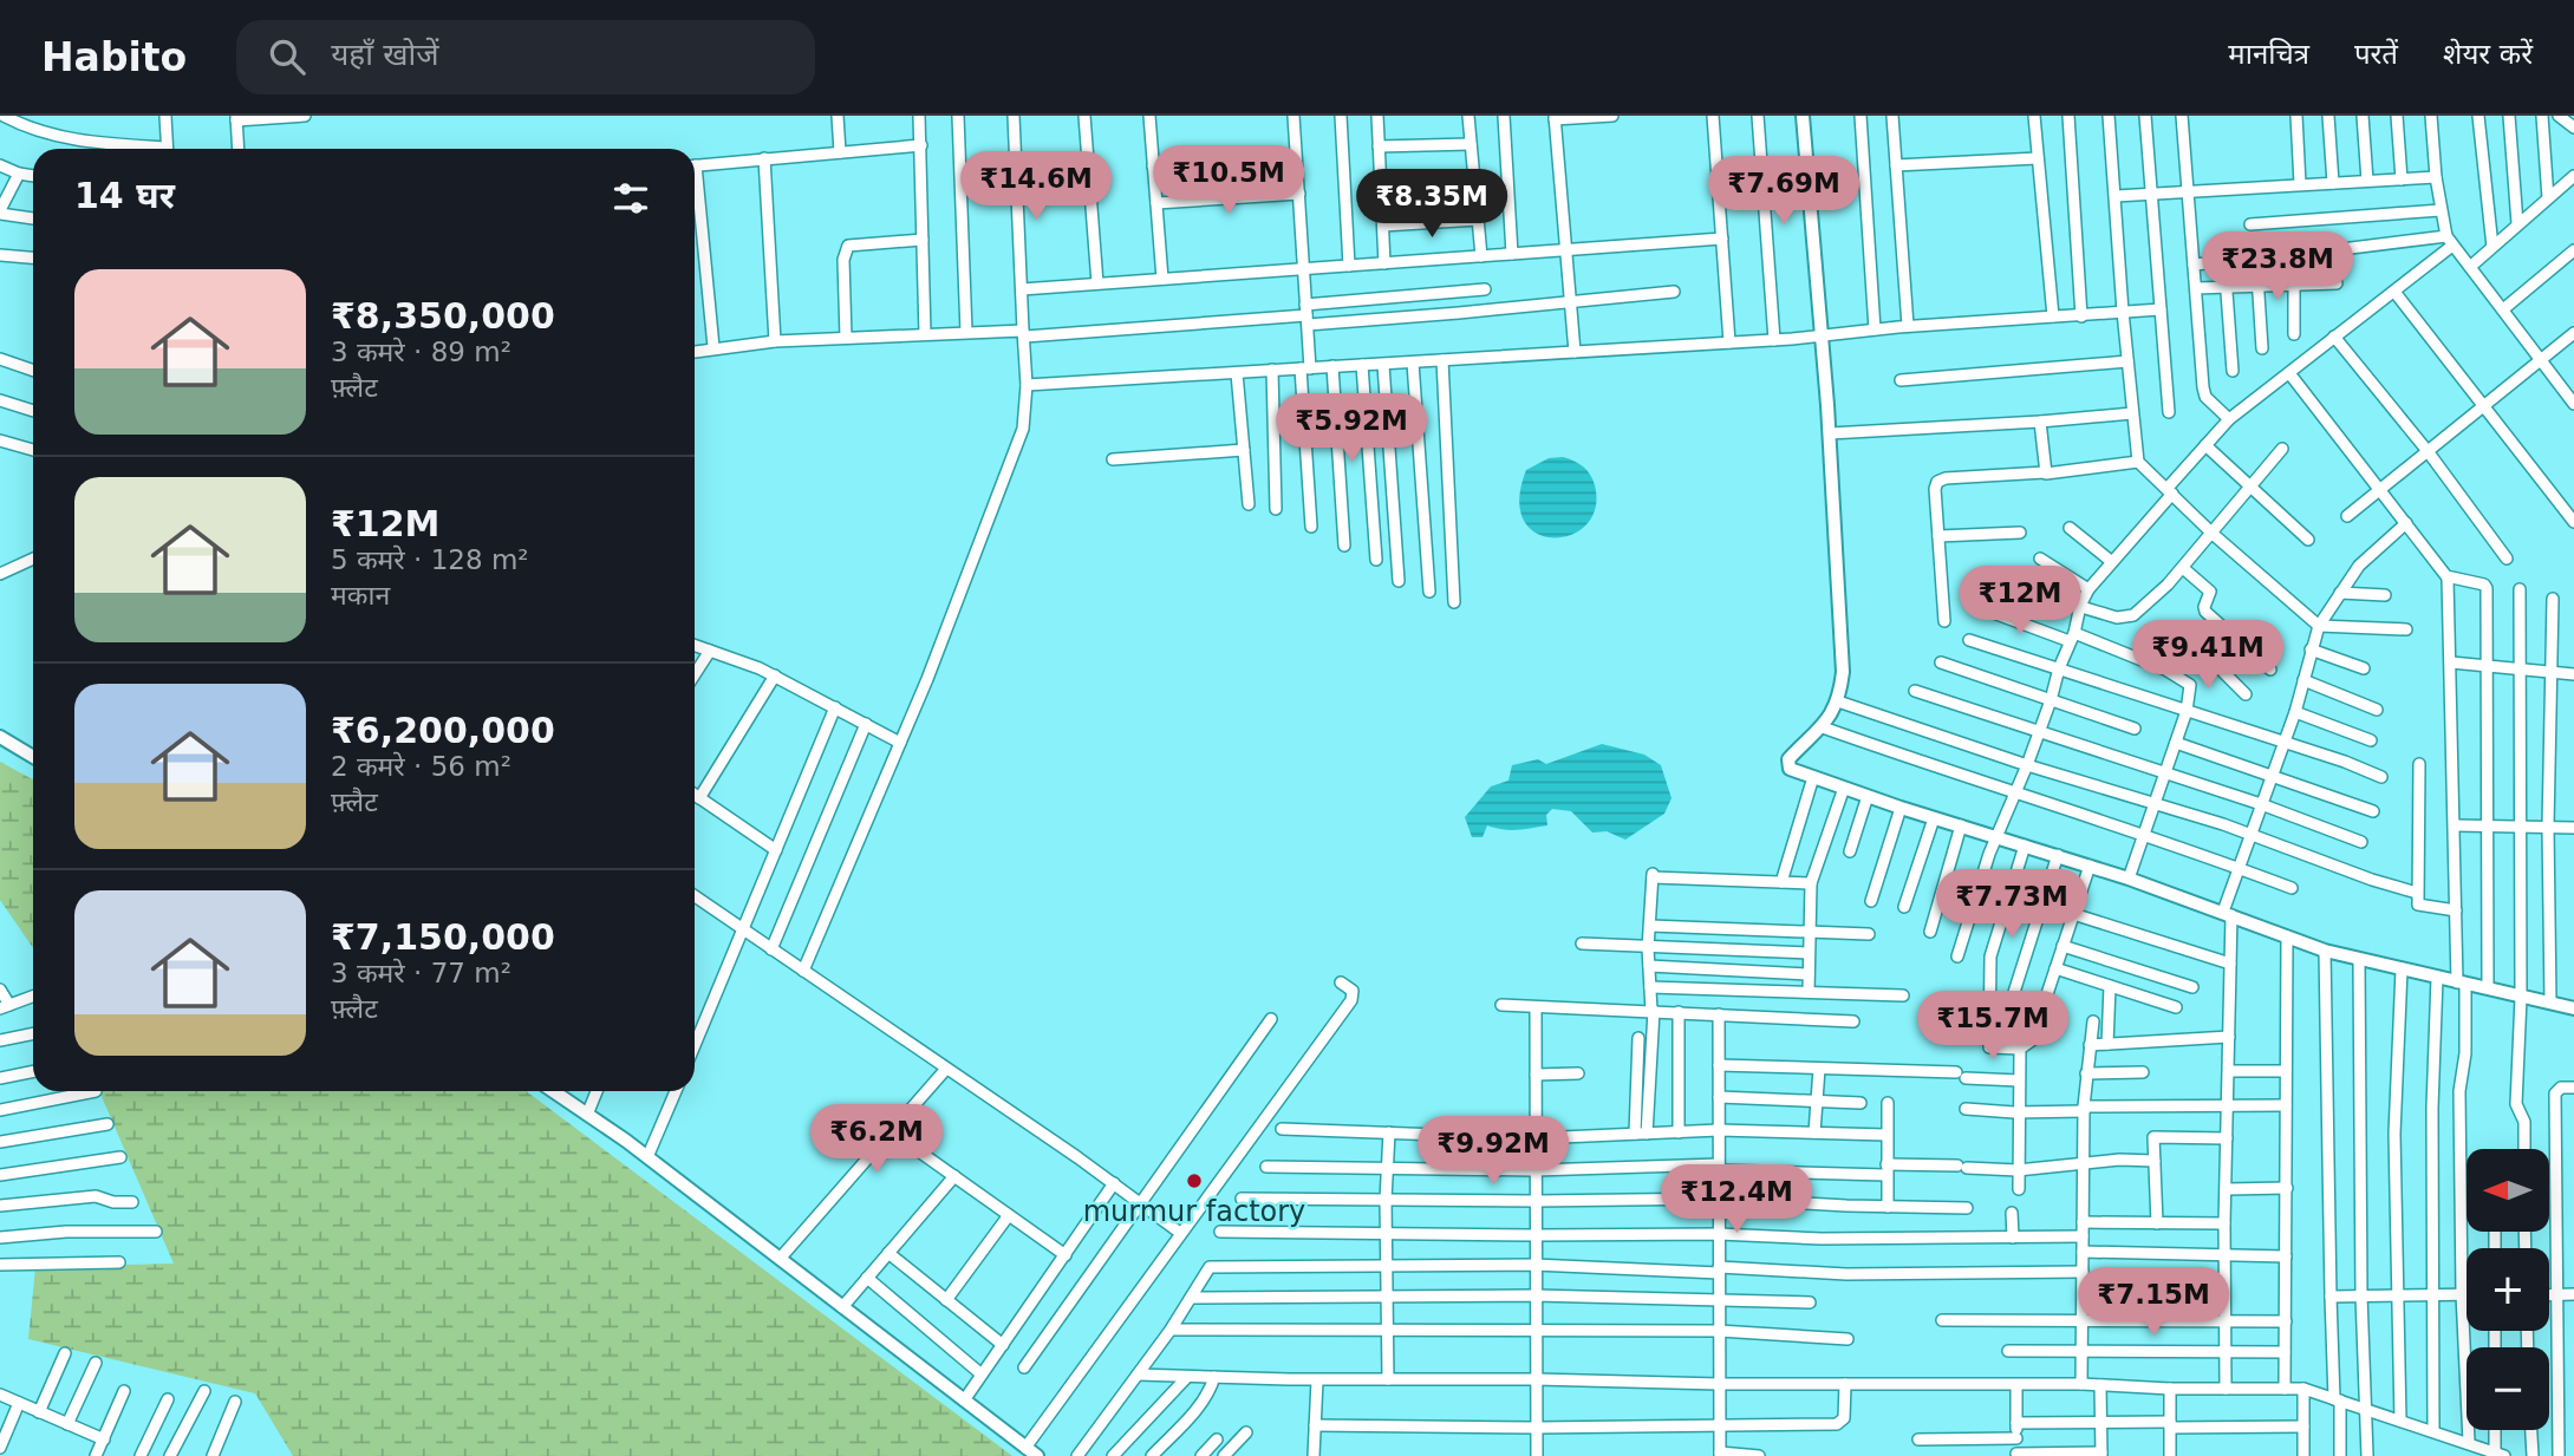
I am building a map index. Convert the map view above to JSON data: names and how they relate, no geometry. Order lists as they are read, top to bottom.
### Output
{
  "places": ["murmur factory"],
  "north": "left",
  "page": {
    "header": "Habito",
    "search": "यहाँ खोजें",
    "nav": ["मानचित्र", "परतें", "शेयर करें"],
    "price": [
      "₹10.5M",
      "₹14.6M",
      "₹7.69M",
      "₹8.35M",
      "₹23.8M",
      "₹5.92M",
      "₹12M",
      "₹9.41M",
      "₹7.73M",
      "₹15.7M",
      "₹6.2M",
      "₹9.92M",
      "₹12.4M",
      "₹7.15M"
    ],
    "heading": "14 घर",
    "list": [
      {
        "name": "₹8,350,000",
        "note": "3 कमरे · 89 m² · फ़्लैट"
      },
      {
        "name": "₹12M",
        "note": "5 कमरे · 128 m² · मकान"
      },
      {
        "name": "₹6,200,000",
        "note": "2 कमरे · 56 m² · फ़्लैट"
      },
      {
        "name": "₹7,150,000",
        "note": "3 कमरे · 77 m² · फ़्लैट"
      }
    ],
    "map_buttons": ["+", "−"]
  }
}
